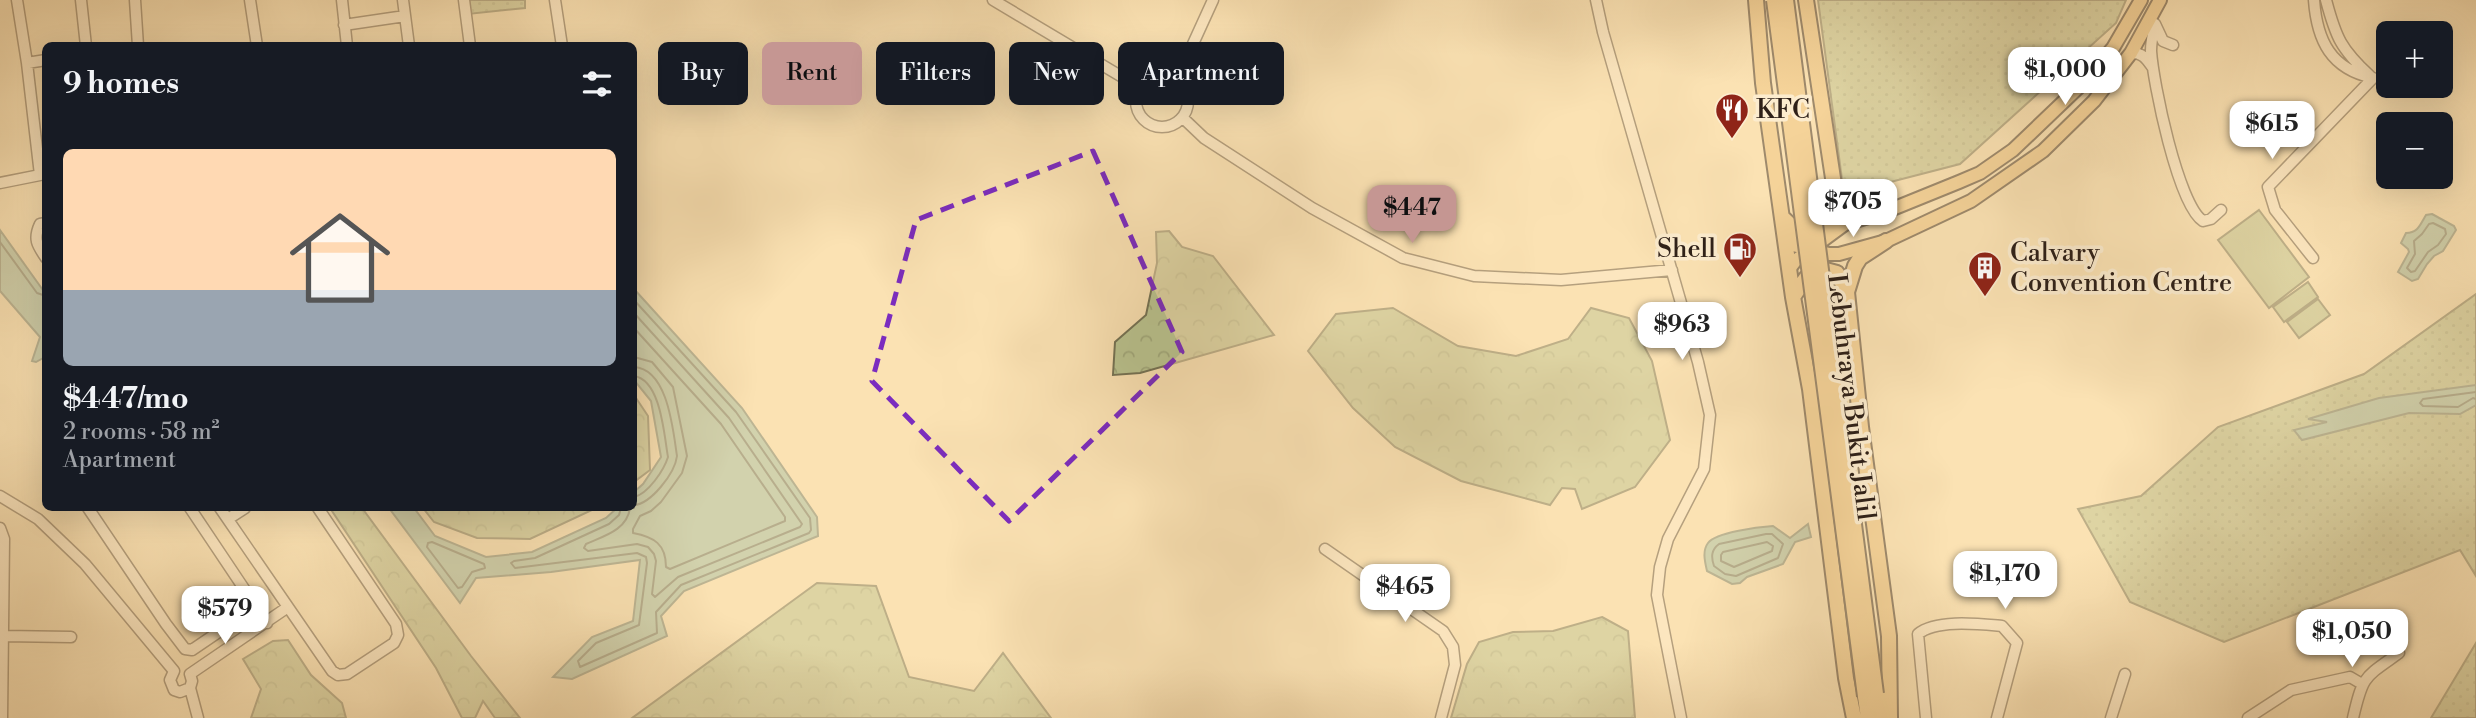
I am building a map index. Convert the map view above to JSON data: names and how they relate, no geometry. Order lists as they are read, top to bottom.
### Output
{
  "streets": {
    "highway": ["Lebuhraya Bukit Jalil"]
  },
  "places": {
    "restaurant": ["KFC"],
    "fuel station": ["Shell"],
    "building": ["Calvary Convention Centre"]
  },
  "page": {
    "map_buttons": ["+", "−"],
    "chip": [
      "Buy",
      "Rent",
      "Filters",
      "New",
      "Apartment"
    ],
    "heading": "9 homes",
    "price": [
      "$1,000",
      "$615",
      "$705",
      "$447",
      "$963",
      "$1,170",
      "$465",
      "$579",
      "$1,050"
    ],
    "list": [
      {
        "name": "$447/mo",
        "note": "2 rooms · 58 m² · Apartment"
      }
    ]
  }
}
